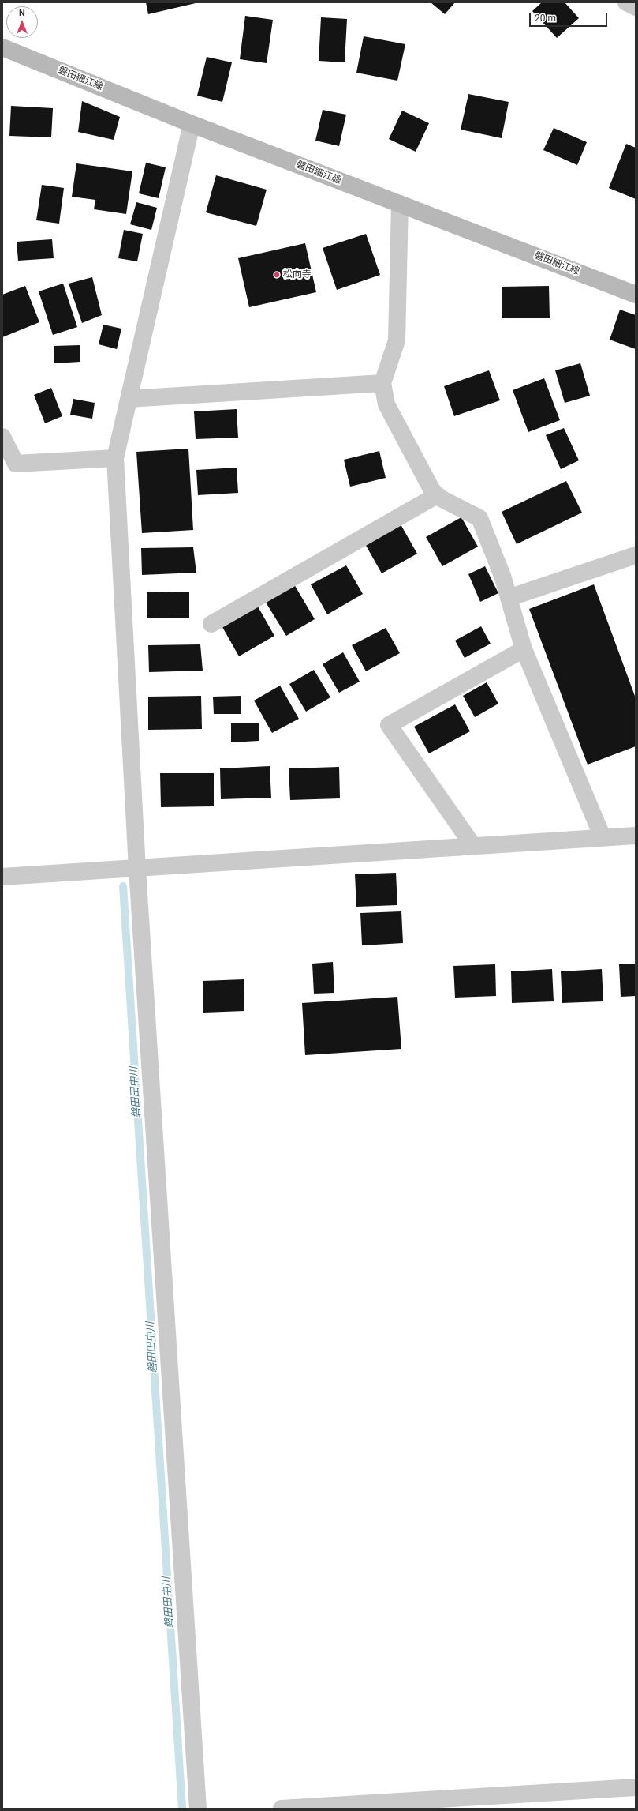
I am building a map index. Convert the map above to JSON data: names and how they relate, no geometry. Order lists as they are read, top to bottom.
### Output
{
  "streets": {
    "main road": ["磐田細江線"]
  },
  "water": ["磐田田中川"],
  "places": ["松向寺"],
  "scale_bar": "20 m",
  "north": "top"
}
